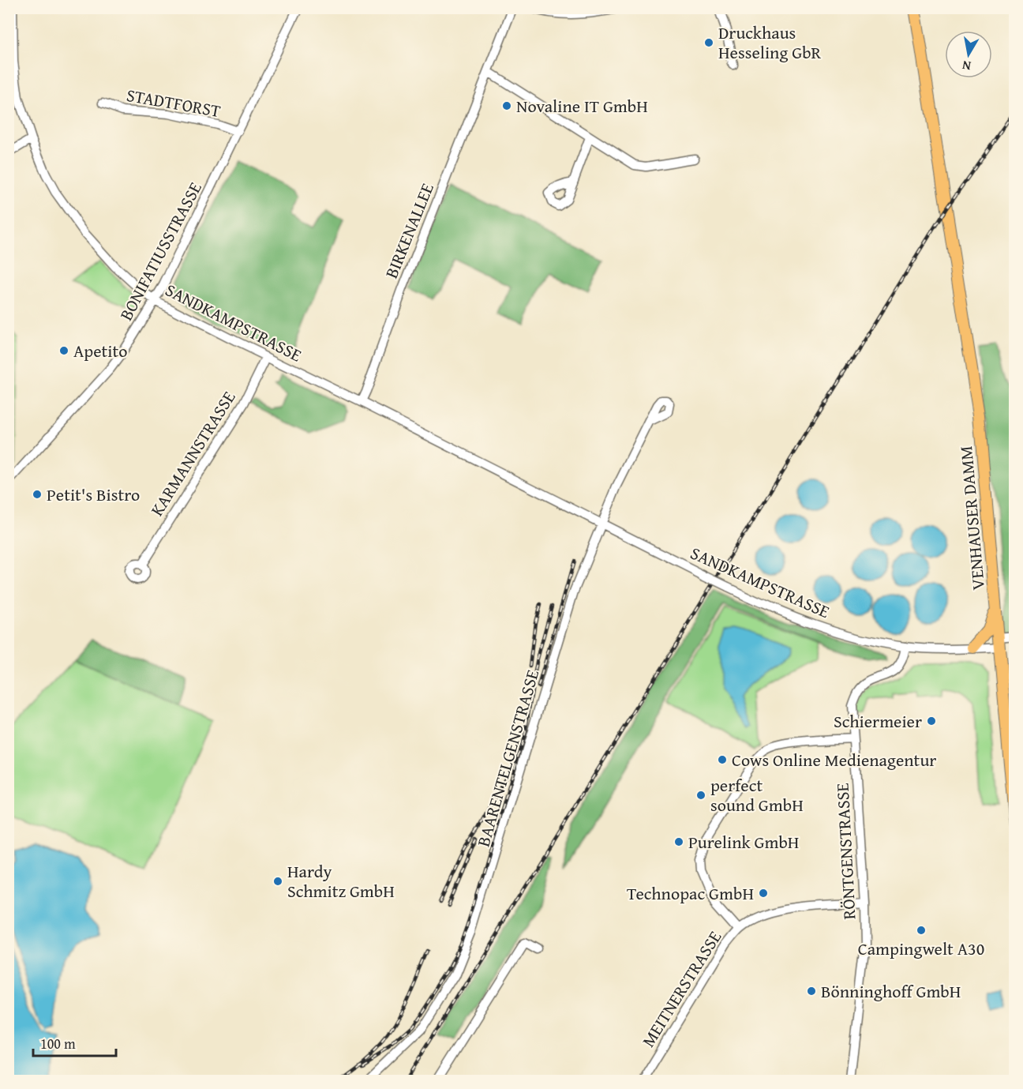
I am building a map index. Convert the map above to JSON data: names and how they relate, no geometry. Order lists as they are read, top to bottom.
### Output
{
  "streets": {
    "main road": ["VENHAUSER DAMM"],
    "street": [
      "STADTFORST",
      "BIRKENALLEE",
      "BONIFATIUSSTRASSE",
      "SANDKAMPSTRASSE",
      "KARMANNSTRASSE",
      "BAARENTELGENSTRASSE",
      "RÖNTGENSTRASSE",
      "MEITNERSTRASSE"
    ]
  },
  "crossings": [
    ["STADTFORST", "BONIFATIUSSTRASSE"],
    ["BIRKENALLEE", "SANDKAMPSTRASSE"],
    ["BONIFATIUSSTRASSE", "SANDKAMPSTRASSE"],
    ["SANDKAMPSTRASSE", "KARMANNSTRASSE"],
    ["SANDKAMPSTRASSE", "VENHAUSER DAMM"],
    ["SANDKAMPSTRASSE", "BAARENTELGENSTRASSE"],
    ["SANDKAMPSTRASSE", "RÖNTGENSTRASSE"],
    ["RÖNTGENSTRASSE", "MEITNERSTRASSE"]
  ],
  "places": [
    "Druckhaus Hesseling GbR",
    "Novaline IT GmbH",
    "Apetito",
    "Petit's Bistro",
    "Schiermeier",
    "Cows Online Medienagentur",
    "perfect sound GmbH",
    "Purelink GmbH",
    "Hardy Schmitz GmbH",
    "Technopac GmbH",
    "Campingwelt A30",
    "Bönninghoff GmbH"
  ],
  "scale_bar": "100 m",
  "north": "bottom"
}
